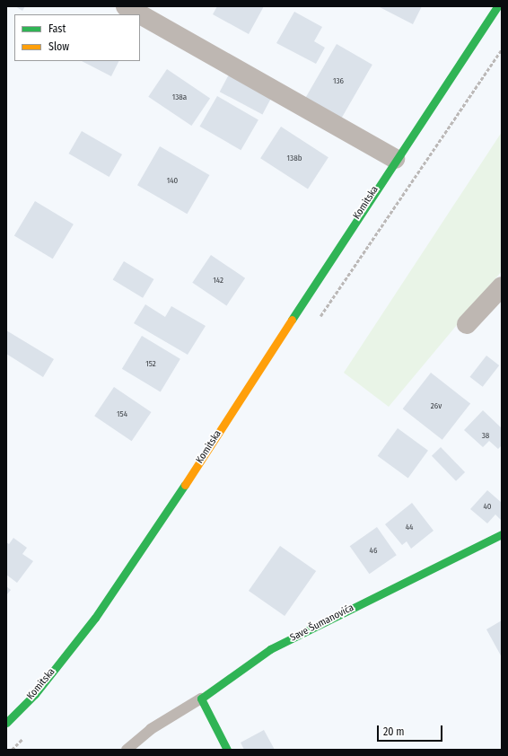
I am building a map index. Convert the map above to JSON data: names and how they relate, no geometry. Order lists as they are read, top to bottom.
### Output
{
  "streets": {
    "main road": ["Komitska", "Save Šumanovića"]
  },
  "house_numbers": [
    "136",
    "138a",
    "138b",
    "140",
    "142",
    "152",
    "26v",
    "154",
    "38",
    "40",
    "44",
    "46"
  ],
  "legend": ["Fast", "Slow"],
  "scale_bar": "20 m"
}
